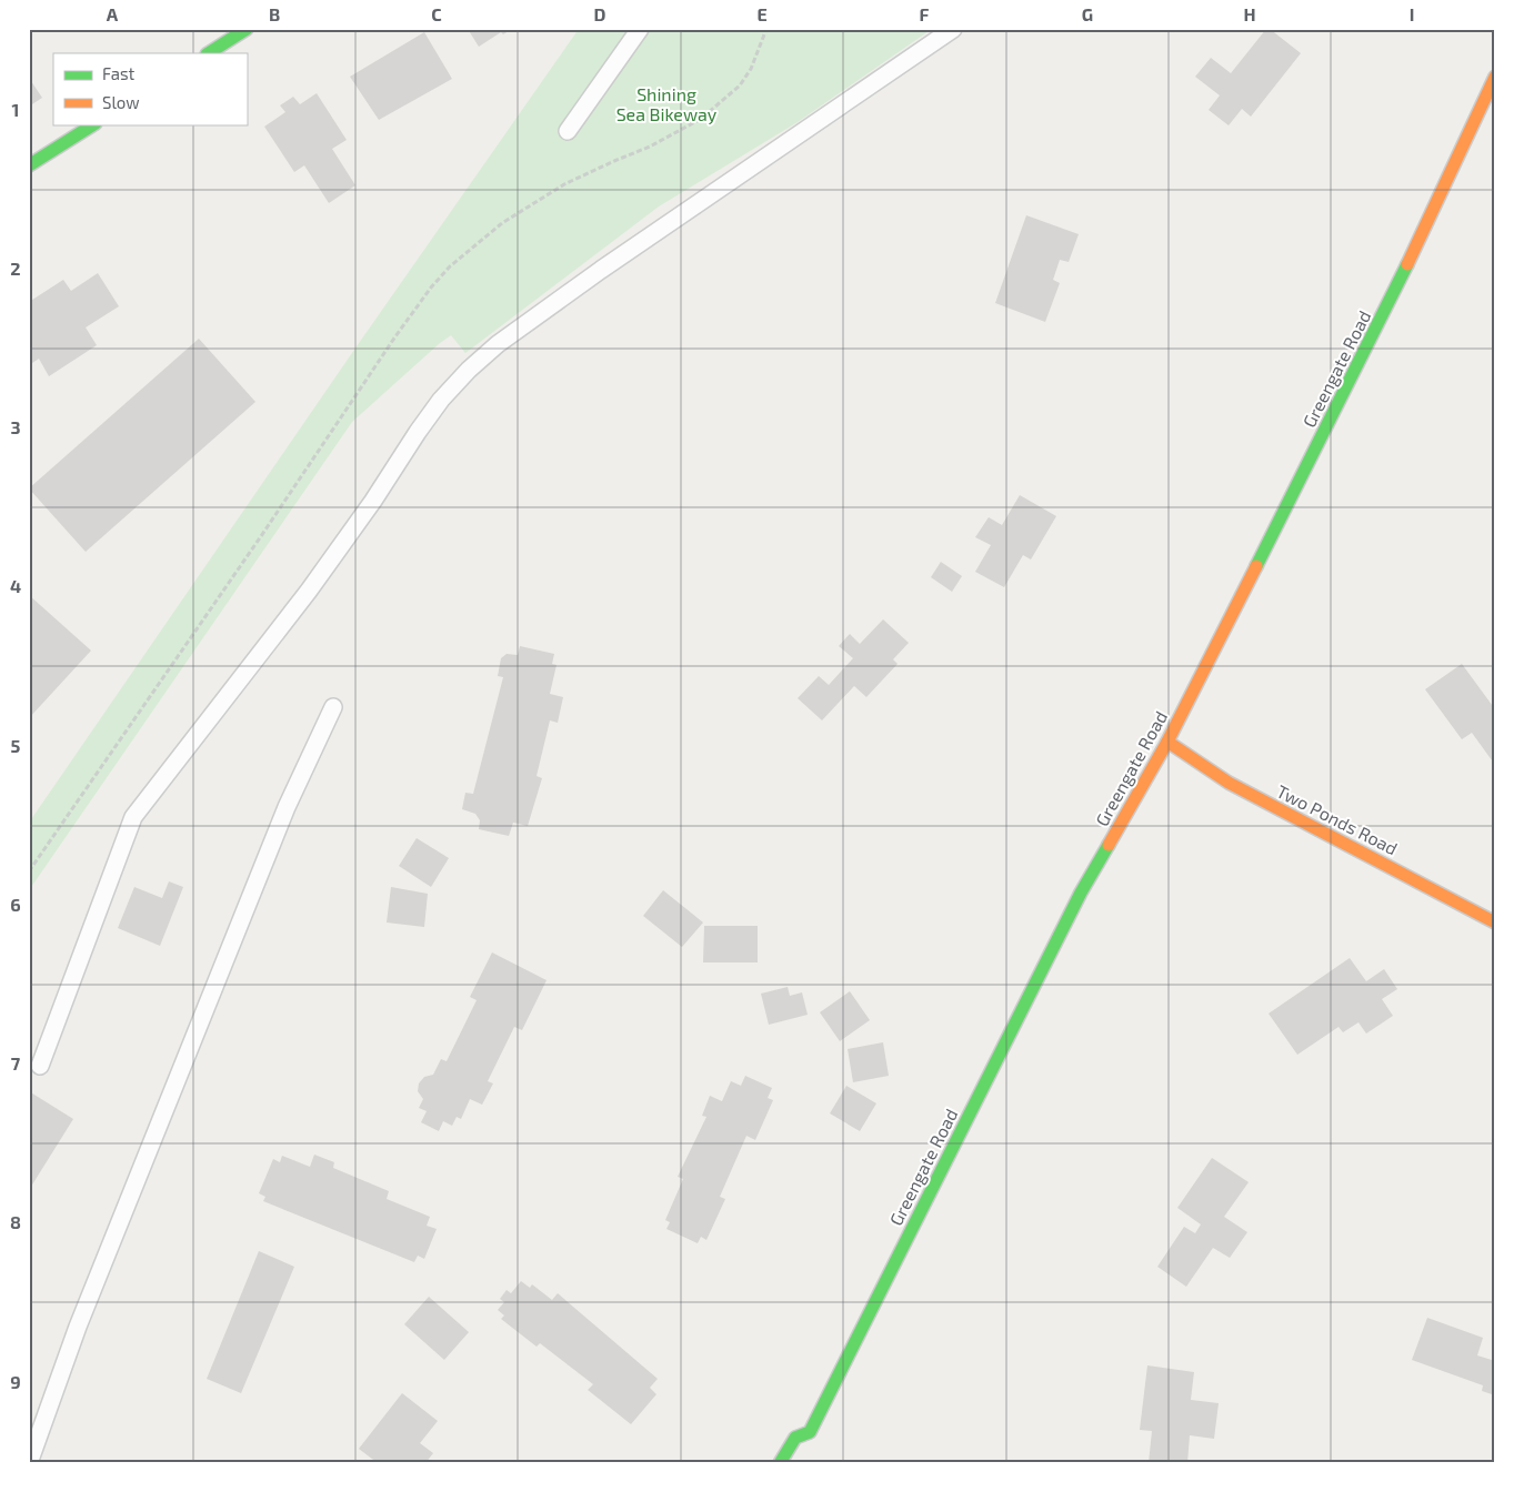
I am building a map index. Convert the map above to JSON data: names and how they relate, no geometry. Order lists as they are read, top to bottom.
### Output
{
  "streets": {
    "main road": ["Greengate Road", "Two Ponds Road"]
  },
  "crossings": [
    ["Greengate Road", "Two Ponds Road"]
  ],
  "parks": ["Shining Sea Bikeway"],
  "legend": ["Fast", "Slow"],
  "grid": {
    "columns": [
      "A",
      "B",
      "C",
      "D",
      "E",
      "F",
      "G",
      "H",
      "I"
    ],
    "rows": [
      "1",
      "2",
      "3",
      "4",
      "5",
      "6",
      "7",
      "8",
      "9"
    ]
  }
}
